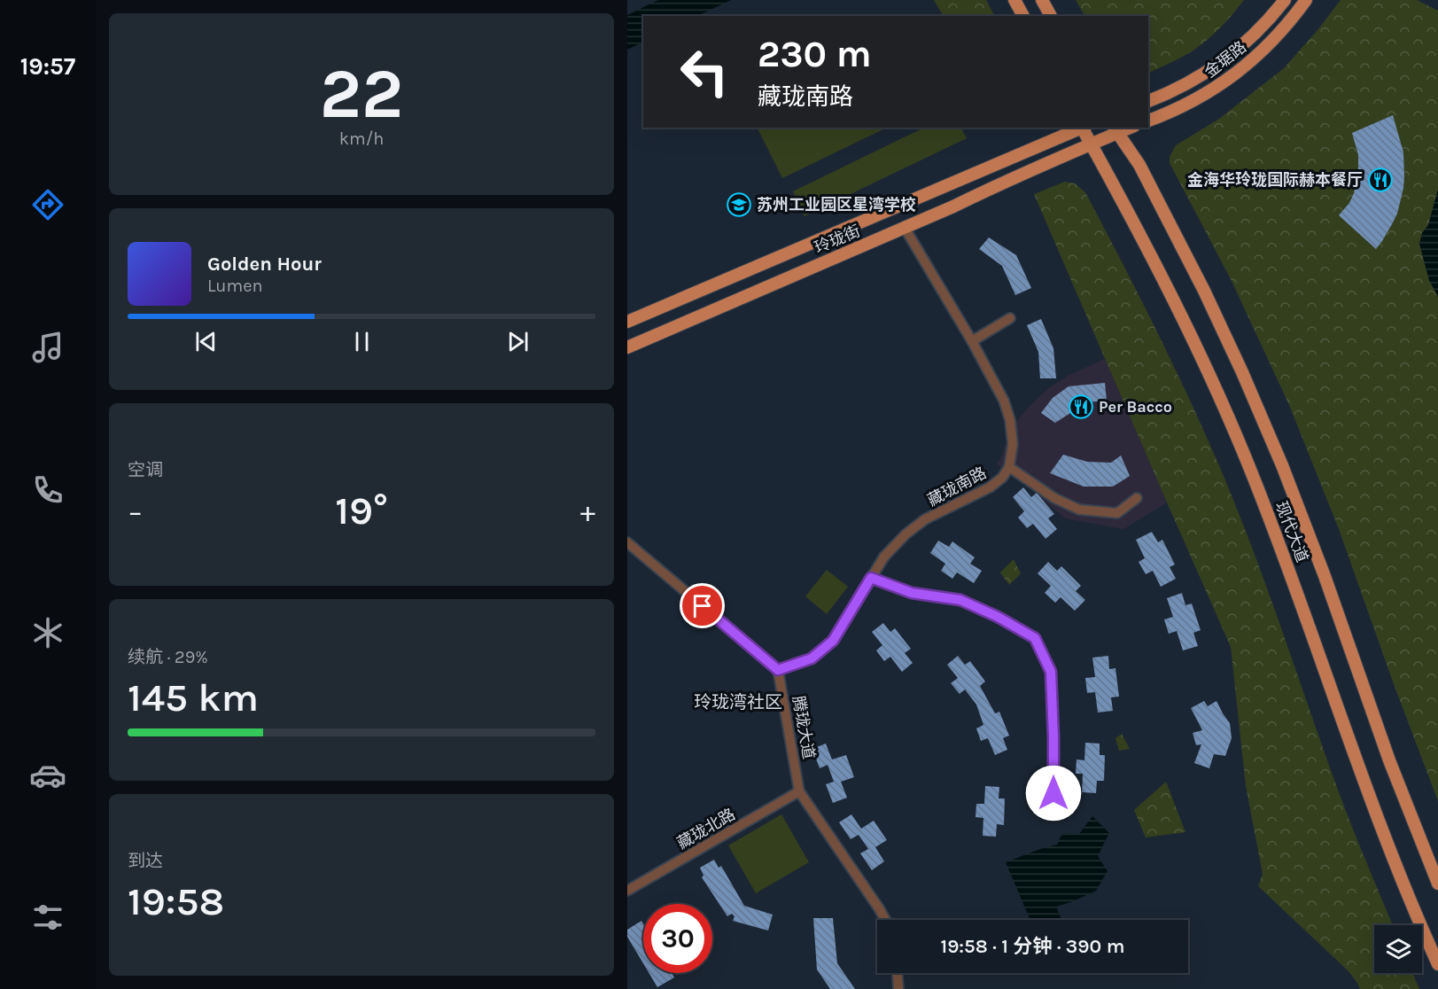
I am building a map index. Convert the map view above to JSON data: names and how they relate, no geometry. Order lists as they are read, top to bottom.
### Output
{
  "streets": {
    "main road": ["金琚路", "玲珑街", "现代大道"],
    "street": ["藏珑南路", "腾珑大道", "藏珑北路"]
  },
  "crossings": [
    ["玲珑街", "藏珑南路"],
    ["玲珑街", "现代大道"],
    ["藏珑南路", "腾珑大道"],
    ["腾珑大道", "藏珑北路"]
  ],
  "districts": ["玲珑湾社区"],
  "places": {
    "restaurant": ["金海华玲珑国际赫本餐厅", "Per Bacco"],
    "school or university": ["苏州工业园区星湾学校"]
  },
  "page": {
    "tabs": "19:57",
    "tile": [
      ["22", "km/h"],
      "空调",
      ["续航 · 29%", "145 km"],
      ["到达", "19:58"]
    ],
    "turn": ["230 m", "藏珑南路"],
    "song": ["Golden Hour", "Lumen"],
    "heat": ["−", "19°", "+"],
    "limit": "30",
    "trip": "19:58 · 1 分钟 · 390 m"
  }
}
